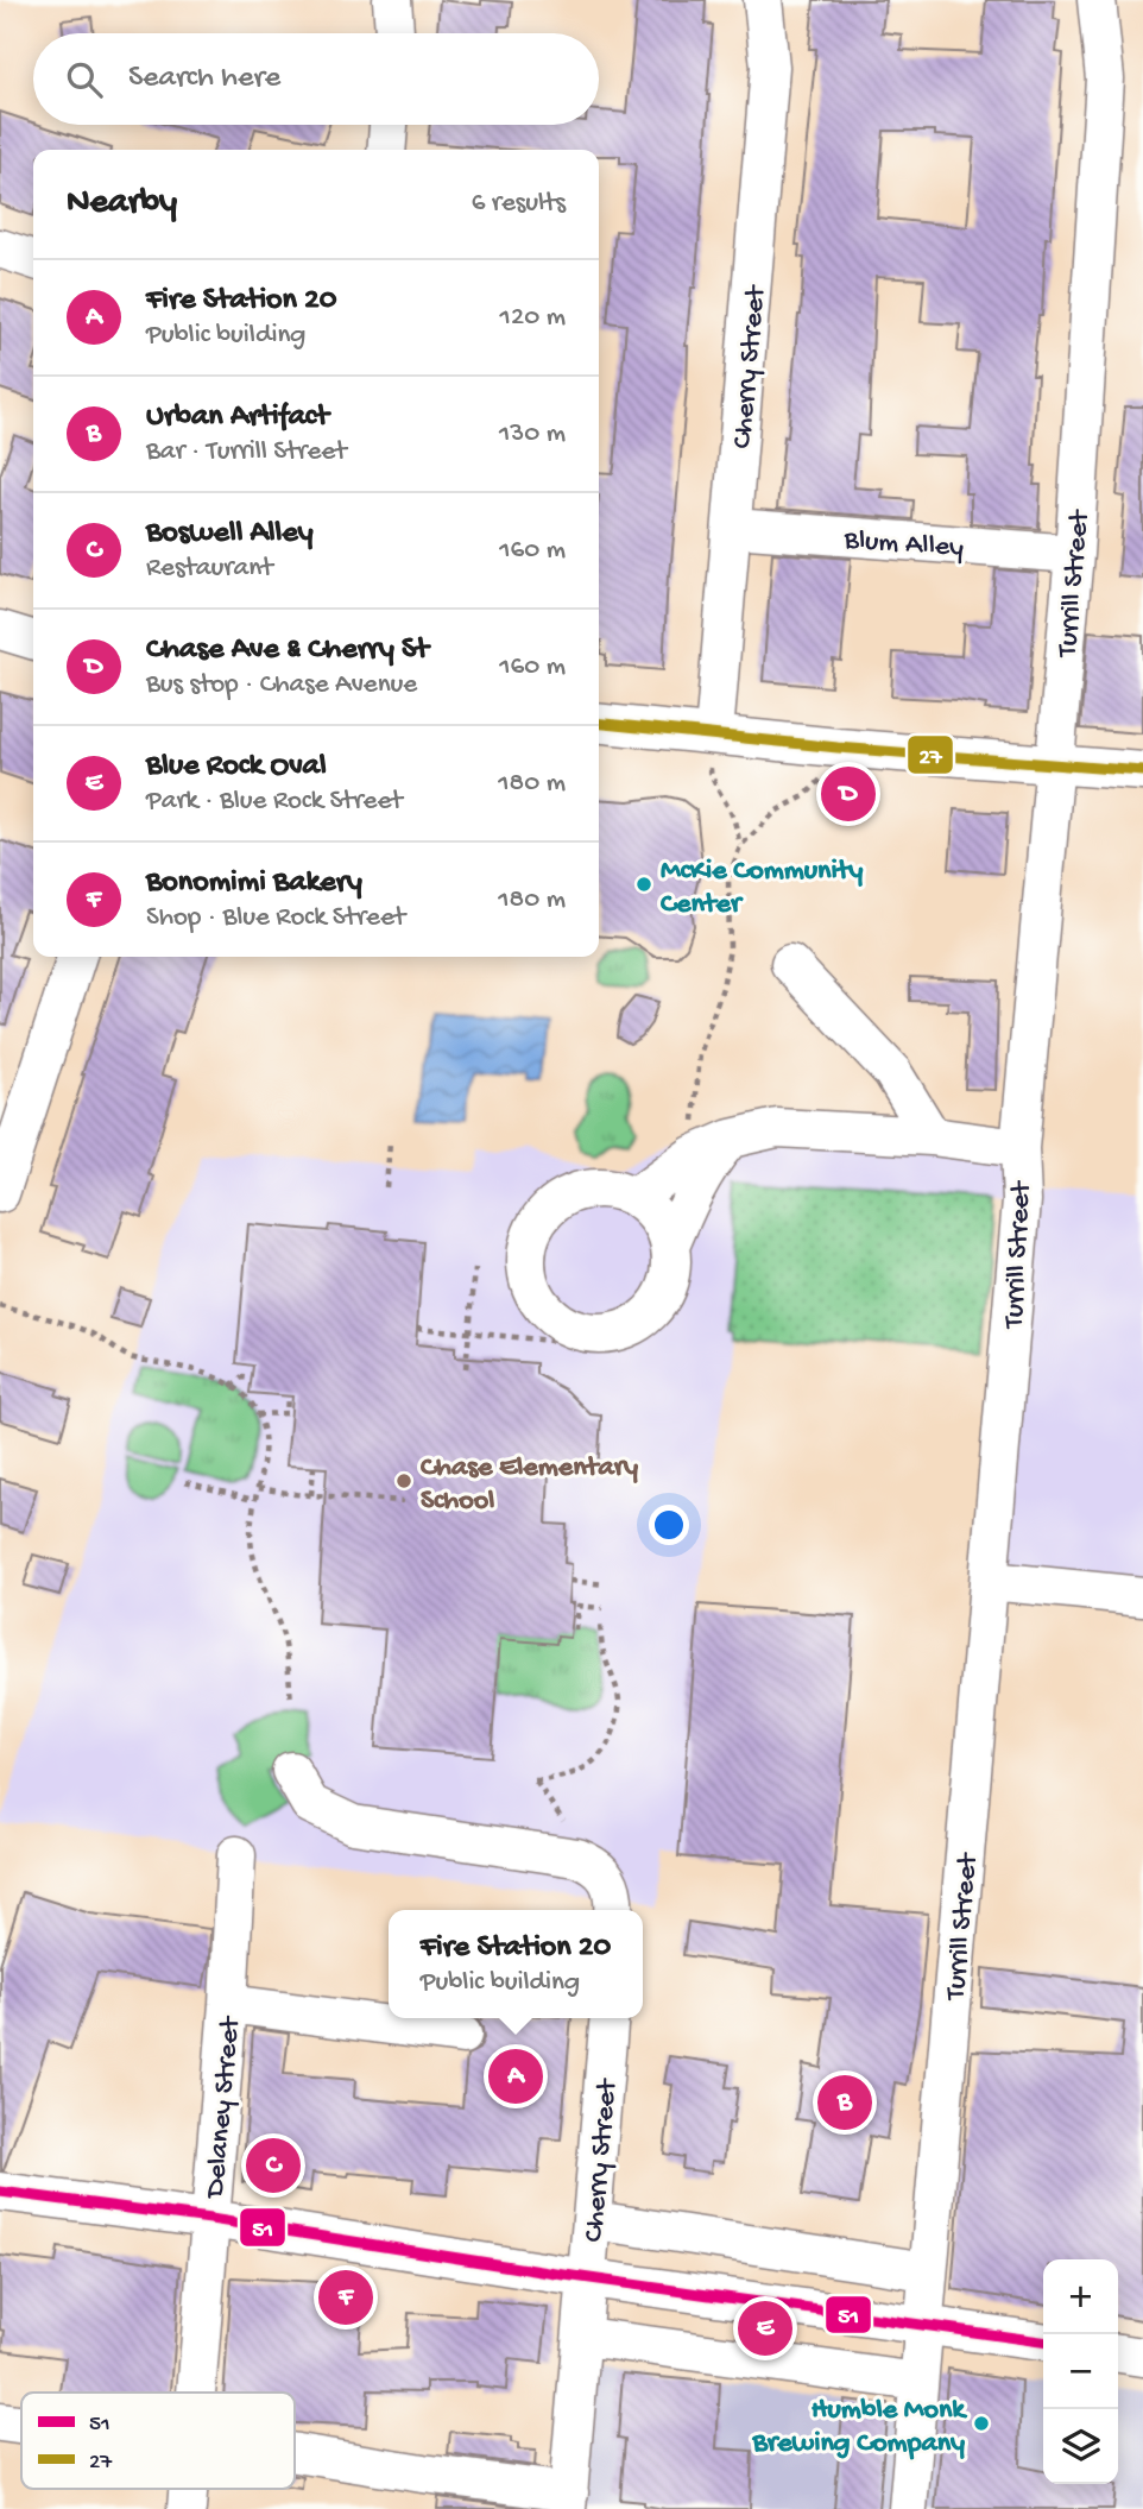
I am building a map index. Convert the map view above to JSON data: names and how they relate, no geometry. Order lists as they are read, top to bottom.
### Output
{
  "streets": {
    "street": [
      "Cherry Street",
      "Blum Alley",
      "Turrill Street",
      "Delaney Street"
    ]
  },
  "crossings": [
    ["Cherry Street", "Blum Alley"],
    ["Blum Alley", "Turrill Street"]
  ],
  "places": ["McKie Community Center", "Chase Elementary School", "Humble Monk Brewing Company"],
  "lines": ["transit line 27", "transit line 51"],
  "legend": ["51", "27"],
  "page": {
    "search": "Search here",
    "heading": ["Nearby", "6 results"],
    "list": [
      {
        "mark": "A",
        "name": "Fire Station 20",
        "note": "Public building",
        "value": "120 m"
      },
      {
        "mark": "B",
        "name": "Urban Artifact",
        "note": "Bar · Turrill Street",
        "value": "130 m"
      },
      {
        "mark": "C",
        "name": "Boswell Alley",
        "note": "Restaurant",
        "value": "160 m"
      },
      {
        "mark": "D",
        "name": "Chase Ave & Cherry St",
        "note": "Bus stop · Chase Avenue",
        "value": "160 m"
      },
      {
        "mark": "E",
        "name": "Blue Rock Oval",
        "note": "Park · Blue Rock Street",
        "value": "180 m"
      },
      {
        "mark": "F",
        "name": "Bonomimi Bakery",
        "note": "Shop · Blue Rock Street",
        "value": "180 m"
      }
    ],
    "pins": [
      "D",
      "A",
      "B",
      "C",
      "F",
      "E"
    ],
    "popup": ["Fire Station 20", "Public building"],
    "map_buttons": ["+", "−"]
  }
}
